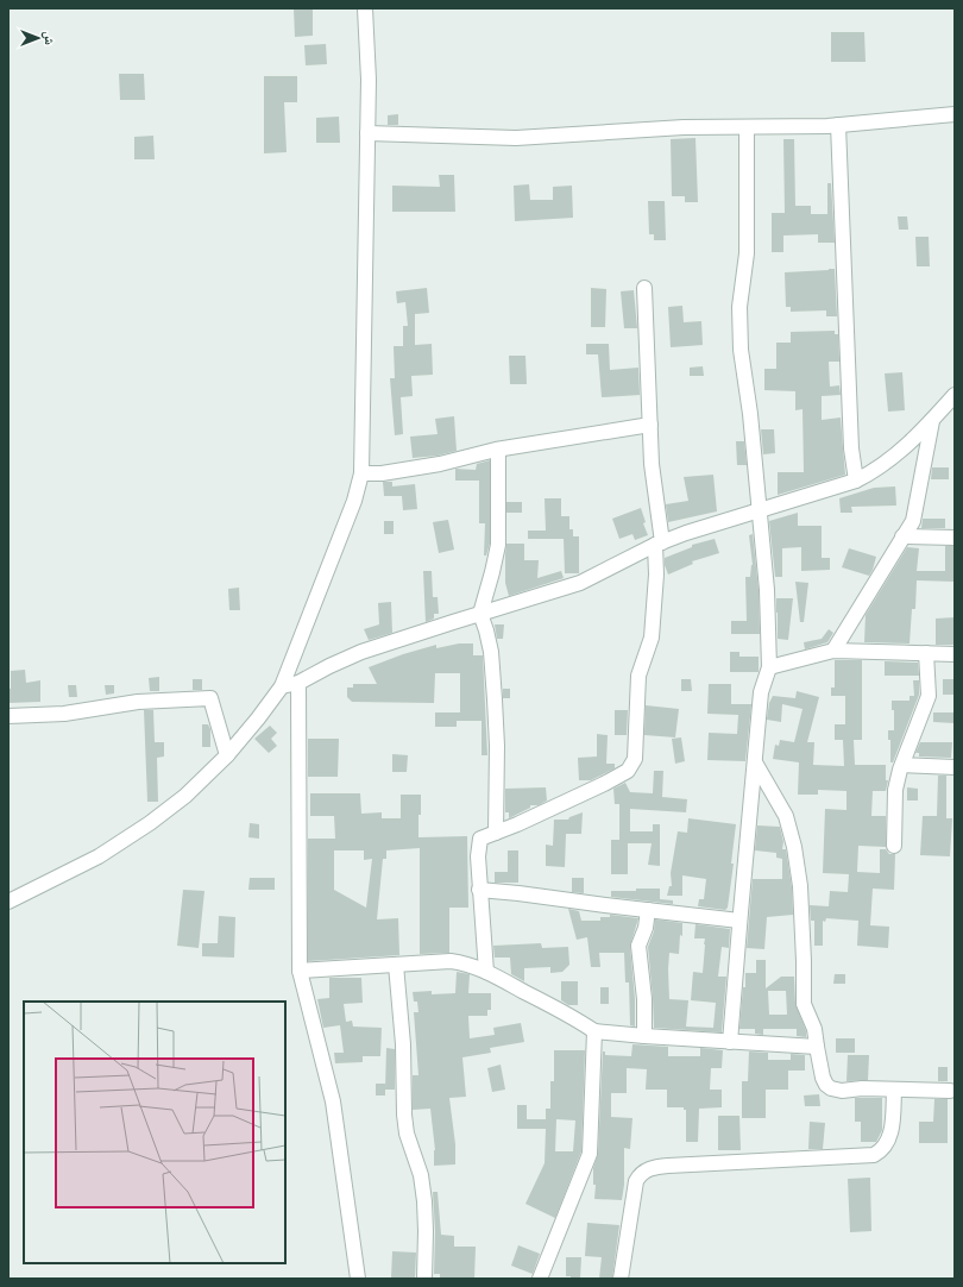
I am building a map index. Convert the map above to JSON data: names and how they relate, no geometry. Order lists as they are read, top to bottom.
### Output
{
  "north": "right"
}
